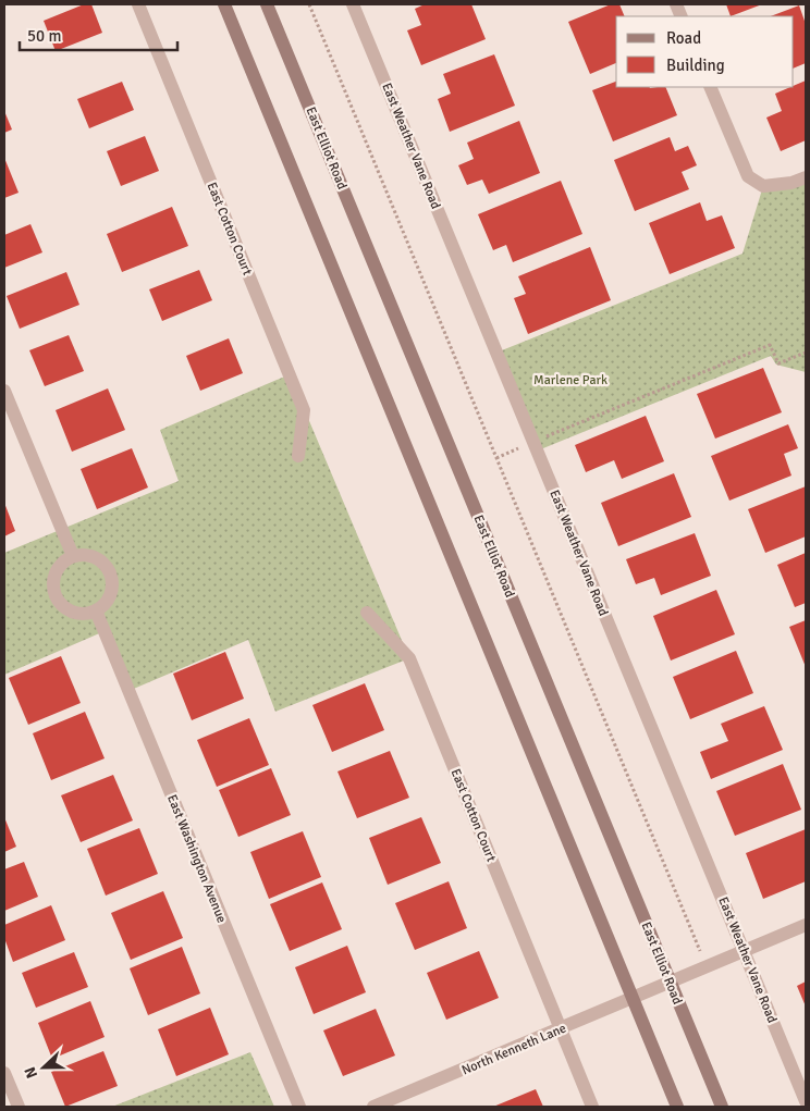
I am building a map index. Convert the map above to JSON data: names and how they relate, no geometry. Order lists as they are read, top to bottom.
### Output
{
  "streets": {
    "main road": ["East Elliot Road"],
    "street": [
      "East Weather Vane Road",
      "East Cotton Court",
      "East Washington Avenue",
      "North Kenneth Lane"
    ]
  },
  "crossings": [
    ["East Weather Vane Road", "North Kenneth Lane"],
    ["East Elliot Road", "North Kenneth Lane"],
    ["East Cotton Court", "North Kenneth Lane"]
  ],
  "parks": ["Marlene Park"],
  "legend": ["Road", "Building"],
  "scale_bar": "50 m",
  "north": "left"
}
